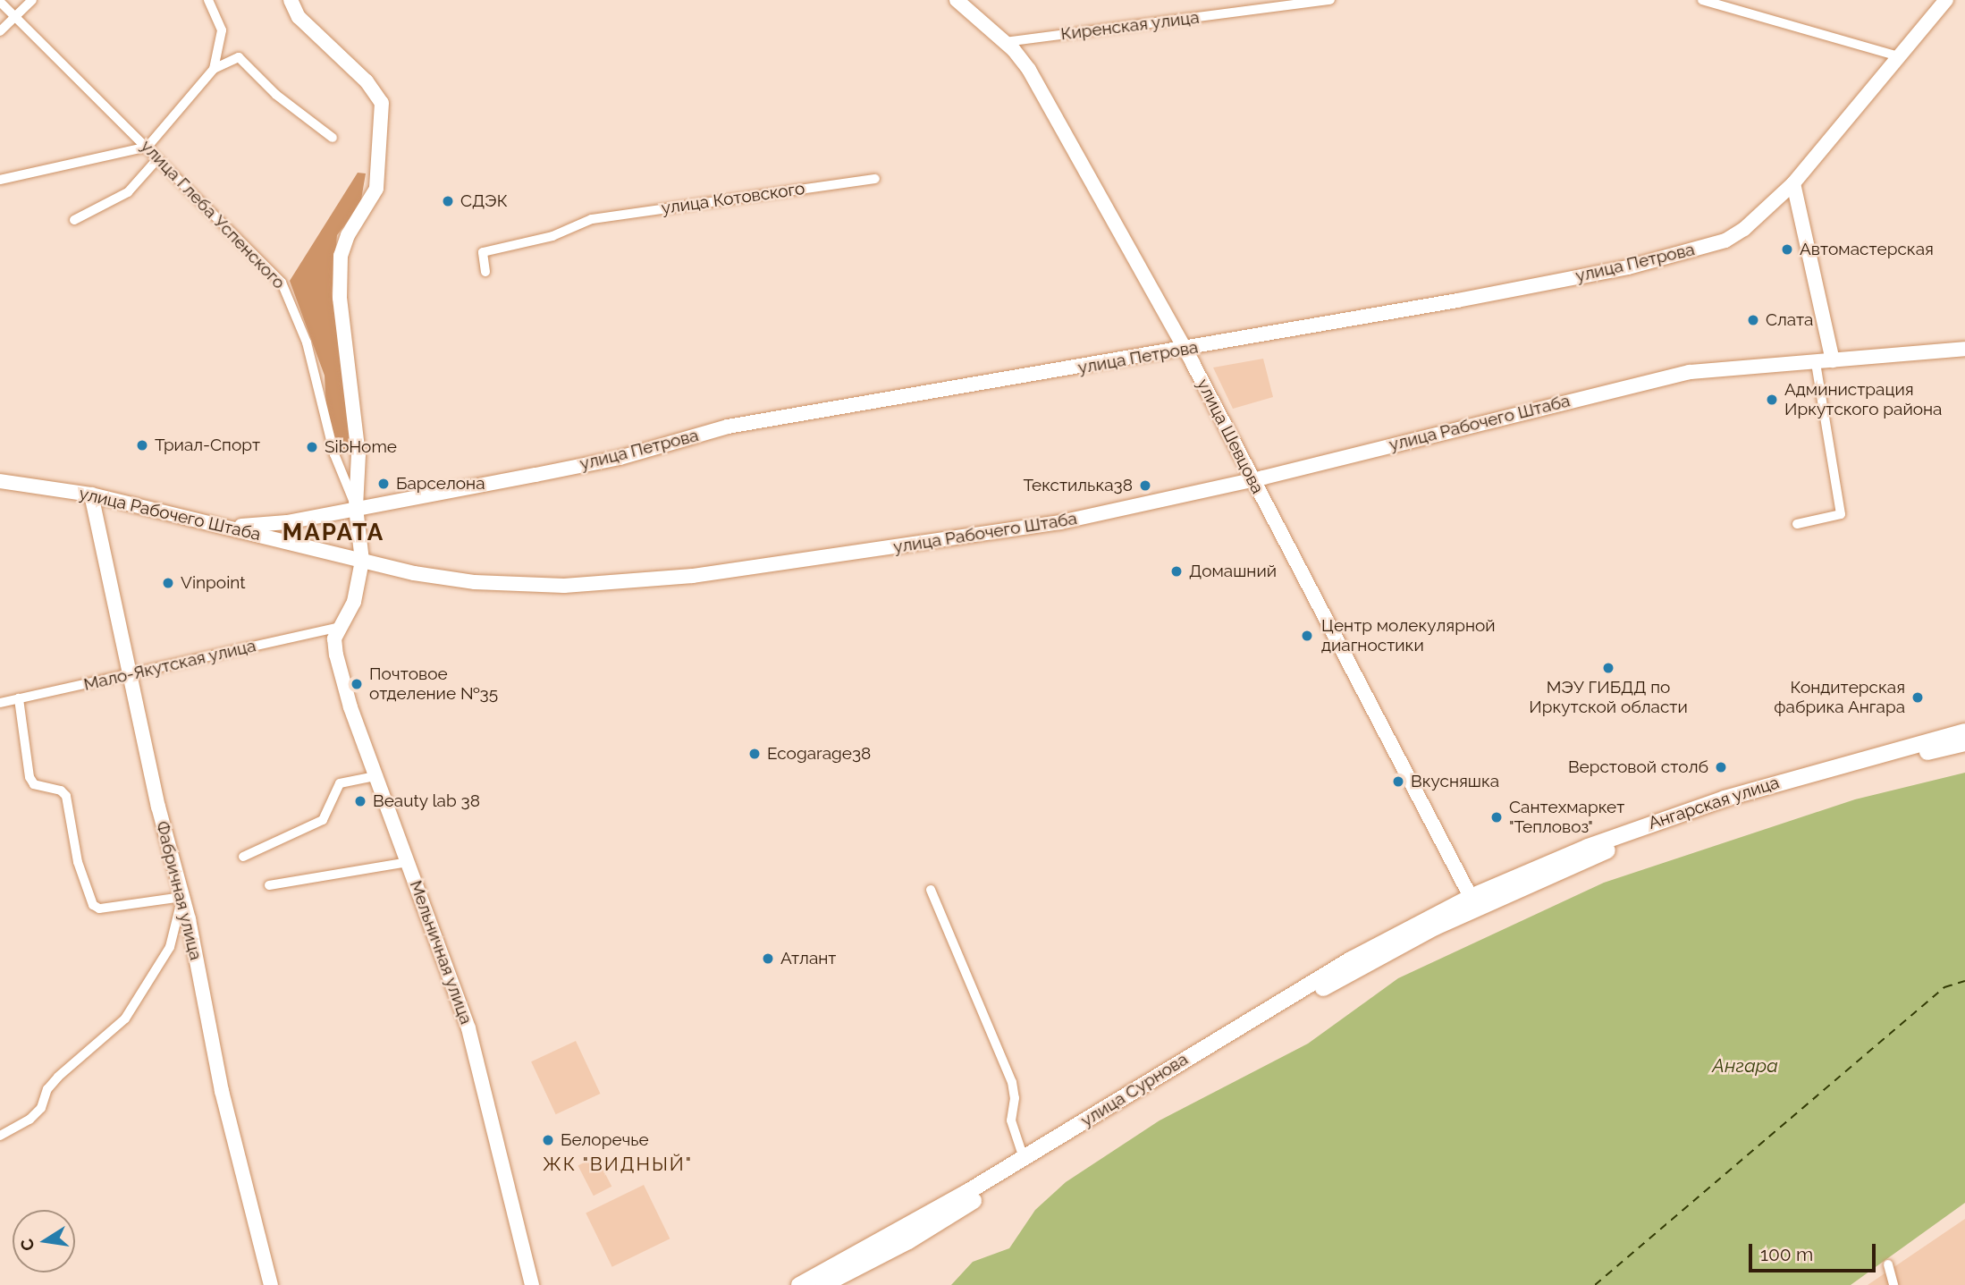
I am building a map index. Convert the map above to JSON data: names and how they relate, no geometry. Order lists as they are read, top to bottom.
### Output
{
  "streets": {
    "main road": ["Ангарская улица", "улица Сурнова"],
    "street": [
      "Киренская улица",
      "улица Котовского",
      "улица Глеба Успенского",
      "улица Петрова",
      "улица Рабочего Штаба",
      "улица Шевцова",
      "Мало-Якутская улица",
      "Фабричная улица",
      "Мельничная улица"
    ]
  },
  "crossings": [
    ["Киренская улица", "улица Шевцова"],
    ["улица Глеба Успенского", "улица Петрова"],
    ["улица Петрова", "улица Рабочего Штаба"],
    ["улица Петрова", "улица Шевцова"],
    ["улица Рабочего Штаба", "улица Шевцова"],
    ["улица Рабочего Штаба", "Фабричная улица"],
    ["улица Шевцова", "Ангарская улица"],
    ["улица Шевцова", "улица Сурнова"],
    ["Мало-Якутская улица", "Фабричная улица"],
    ["Мало-Якутская улица", "Мельничная улица"],
    ["Ангарская улица", "улица Сурнова"]
  ],
  "districts": ["МАРАТА", "ЖК \"ВИДНЫЙ\""],
  "water": ["Ангара"],
  "places": [
    "СДЭК",
    "Автомастерская",
    "Слата",
    "Администрация Иркутского района",
    "Триал-Спорт",
    "SibHome",
    "Барселона",
    "Текстилька38",
    "Домашний",
    "Vinpoint",
    "Центр молекулярной диагностики",
    "МЭУ ГИБДД по Иркутской области",
    "Почтовое отделение №35",
    "Кондитерская фабрика Ангара",
    "Ecogarage38",
    "Верстовой столб",
    "Вкусняшка",
    "Beauty lab 38",
    "Сантехмаркет \"Тепловоз\"",
    "Атлант",
    "Белоречье"
  ],
  "scale_bar": "100 m",
  "north": "left"
}
